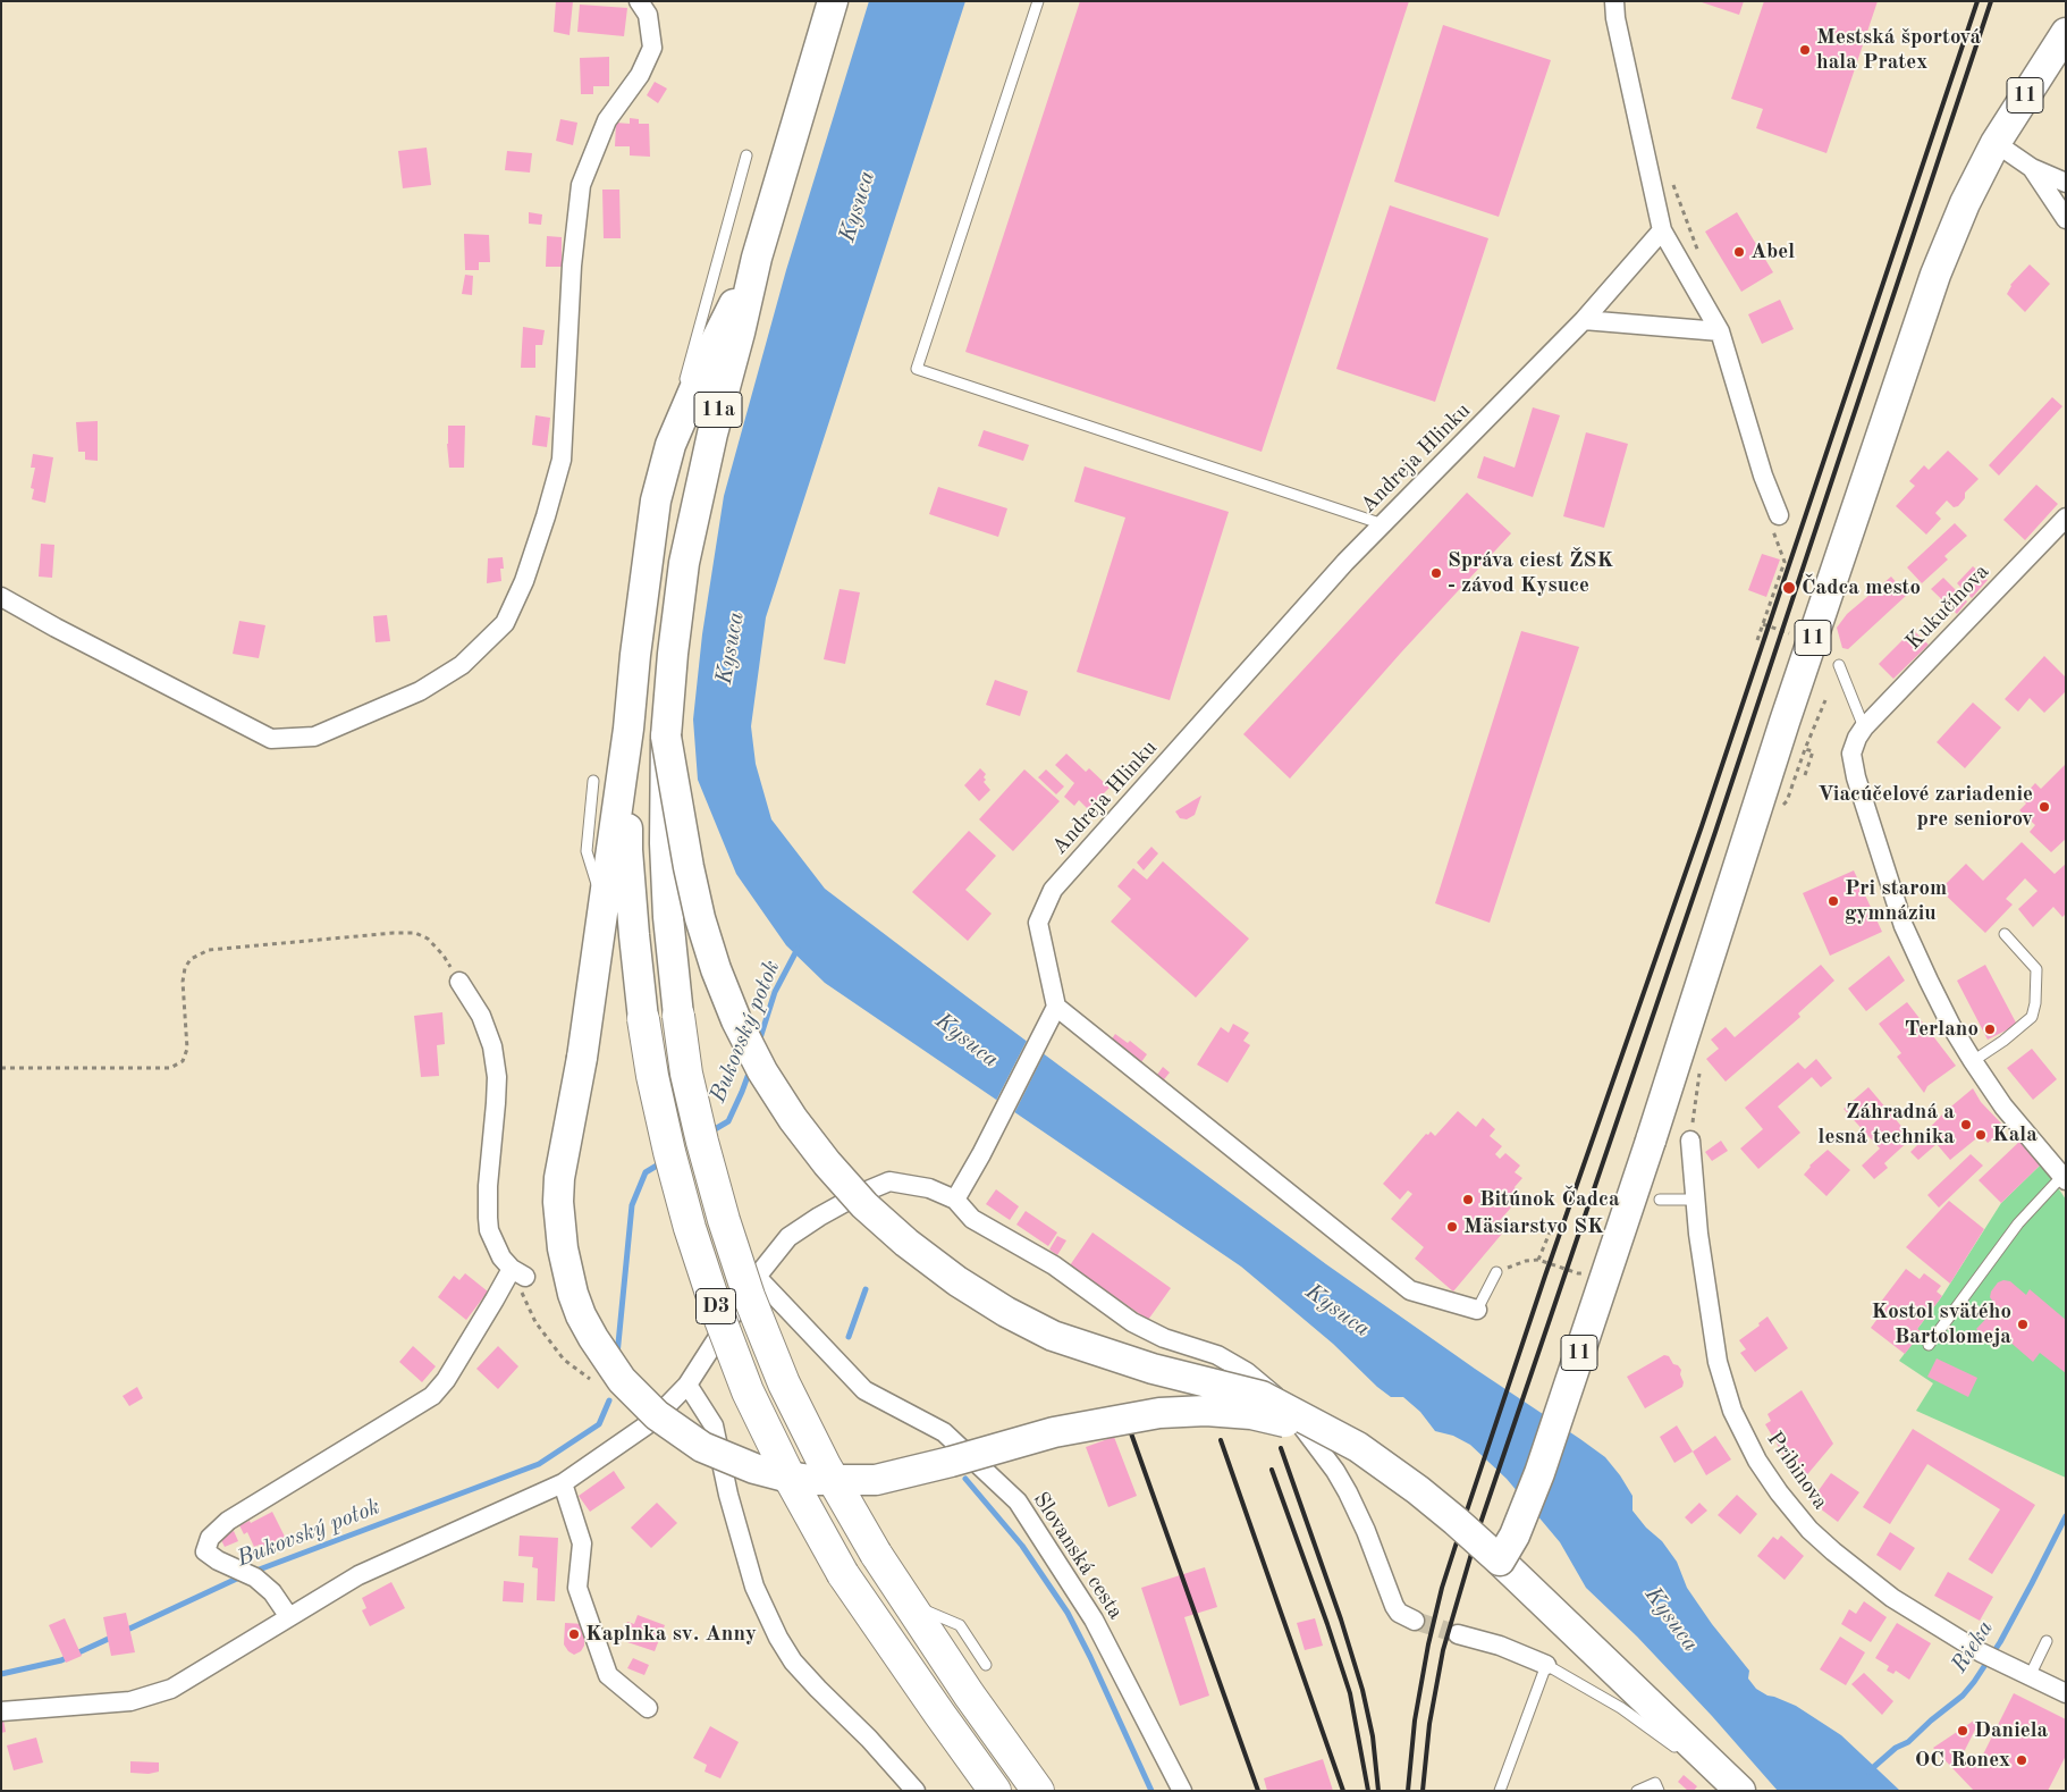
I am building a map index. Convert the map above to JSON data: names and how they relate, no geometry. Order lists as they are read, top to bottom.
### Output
{
  "streets": {
    "highway": ["D3"],
    "main road": ["11", "11a"],
    "street": [
      "Andreja Hlinku",
      "Kukučínova",
      "Pribinova",
      "Slovanská cesta"
    ]
  },
  "crossings": [
    ["11a", "D3"]
  ],
  "water": ["Kysuca", "Bukovský potok", "Rieka"],
  "places": [
    "Mestská športová hala Pratex",
    "Abel",
    "Správa ciest ŽSK - závod Kysuce",
    "Čadca mesto",
    "Viacúčelové zariadenie pre seniorov",
    "Pri starom gymnáziu",
    "Terlano",
    "Záhradná a lesná technika",
    "Kala",
    "Bitúnok Čadca",
    "Mäsiarstvo SK",
    "Kostol svätého Bartolomeja",
    "Kaplnka sv. Anny",
    "Daniela",
    "OC Ronex"
  ]
}
